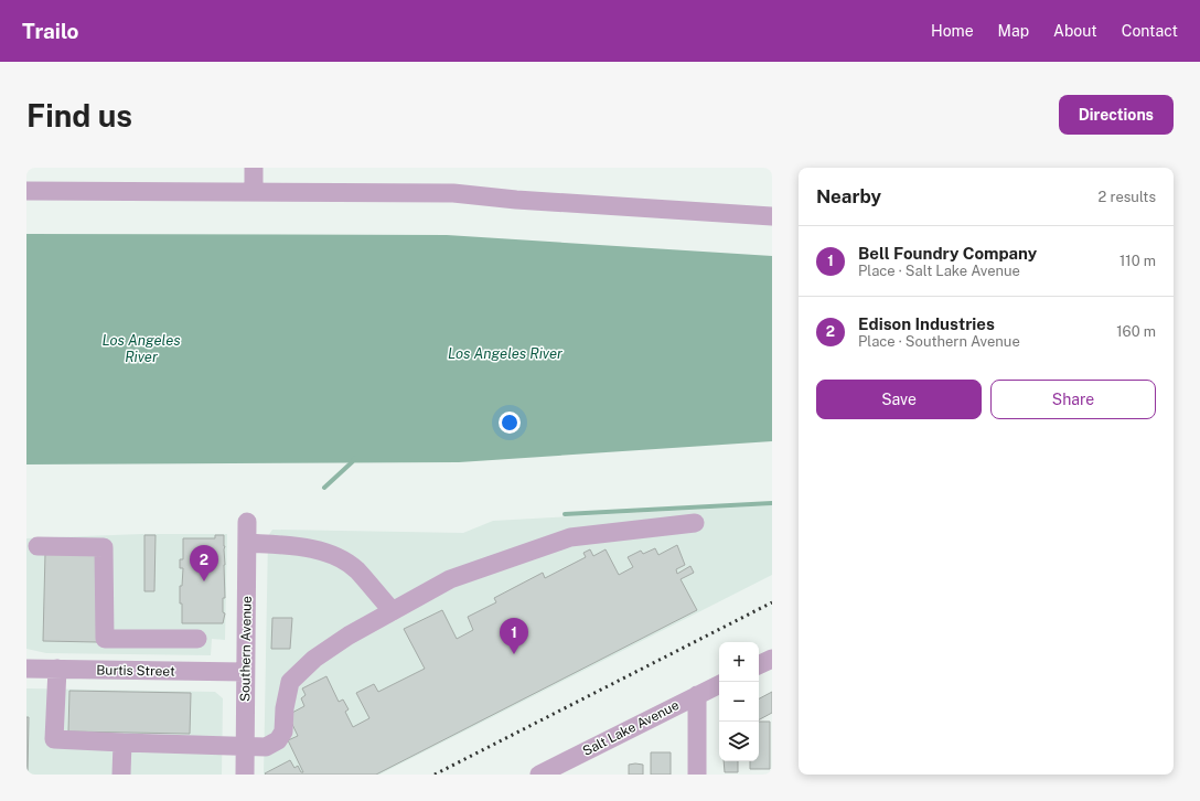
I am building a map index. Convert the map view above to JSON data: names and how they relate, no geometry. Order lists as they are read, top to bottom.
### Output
{
  "streets": {
    "street": ["Southern Avenue", "Burtis Street", "Salt Lake Avenue"]
  },
  "crossings": [
    ["Southern Avenue", "Burtis Street"]
  ],
  "water": ["Los Angeles River"],
  "page": {
    "header": "Trailo",
    "nav": [
      "Home",
      "Map",
      "About",
      "Contact"
    ],
    "buttons": [
      "Directions",
      ["Save", "Share"]
    ],
    "title": "Find us",
    "heading": ["Nearby", "2 results"],
    "list": [
      {
        "mark": "1",
        "name": "Bell Foundry Company",
        "note": "Place · Salt Lake Avenue",
        "value": "110 m"
      },
      {
        "mark": "2",
        "name": "Edison Industries",
        "note": "Place · Southern Avenue",
        "value": "160 m"
      }
    ],
    "pins": ["2", "1"],
    "map_buttons": ["+", "−"]
  }
}
